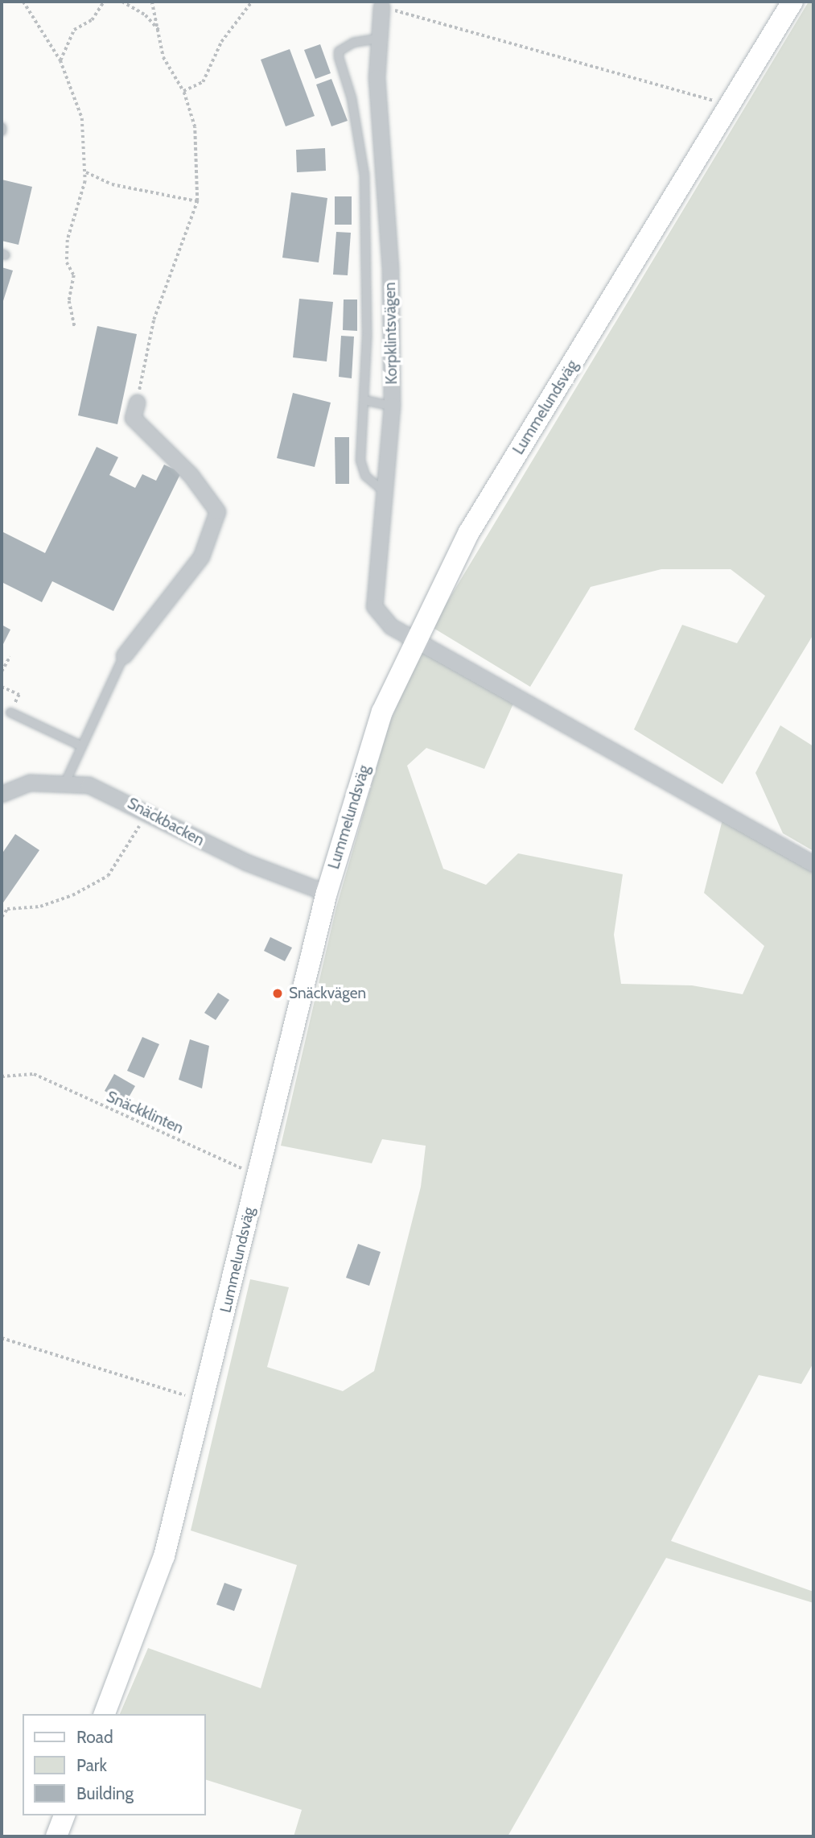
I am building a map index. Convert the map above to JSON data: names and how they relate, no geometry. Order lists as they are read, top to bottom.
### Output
{
  "streets": {
    "main road": ["Lummelundsväg"],
    "street": ["Korpklintsvägen", "Snäckbacken"],
    "path": ["Snäckklinten"]
  },
  "crossings": [
    ["Korpklintsvägen", "Lummelundsväg"],
    ["Lummelundsväg", "Snäckbacken"]
  ],
  "places": ["Snäckvägen"],
  "legend": ["Road", "Park", "Building"]
}
